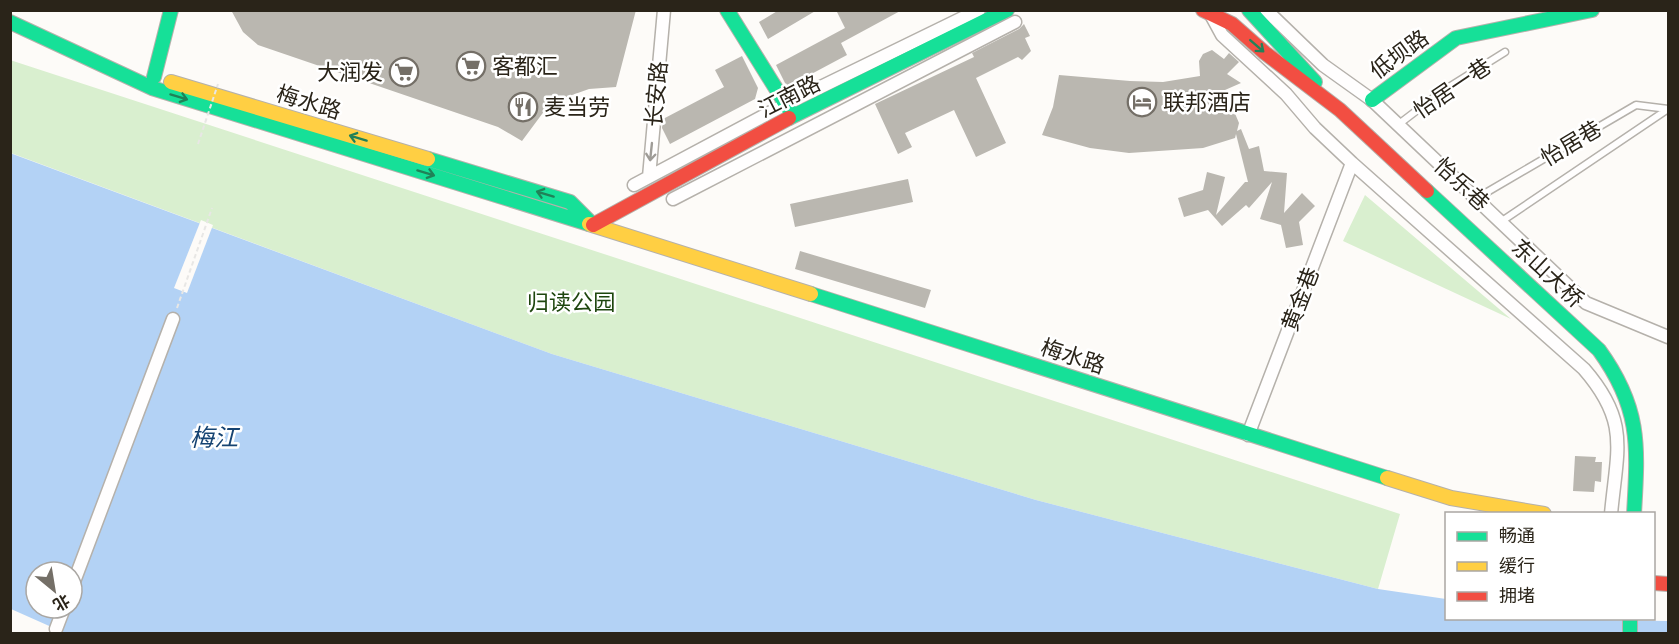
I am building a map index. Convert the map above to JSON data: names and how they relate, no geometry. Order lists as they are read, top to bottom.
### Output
{
  "streets": {
    "main road": [
      "低坝路",
      "江南路",
      "梅水路",
      "东山大桥"
    ],
    "street": ["长安路", "怡乐巷", "黄金巷"],
    "lane": ["怡居一巷", "怡居巷"]
  },
  "crossings": [
    ["低坝路", "怡乐巷"],
    ["怡居一巷", "怡乐巷"],
    ["江南路", "梅水路"],
    ["梅水路", "黄金巷"],
    ["怡居巷", "怡乐巷"]
  ],
  "one_way": ["长安路"],
  "water": ["梅江"],
  "parks": ["归读公园"],
  "places": {
    "supermarket": ["客都汇", "大润发"],
    "hotel": ["联邦酒店"],
    "restaurant": ["麦当劳"]
  },
  "legend": ["畅通", "缓行", "拥堵"],
  "north": "bottom right"
}
